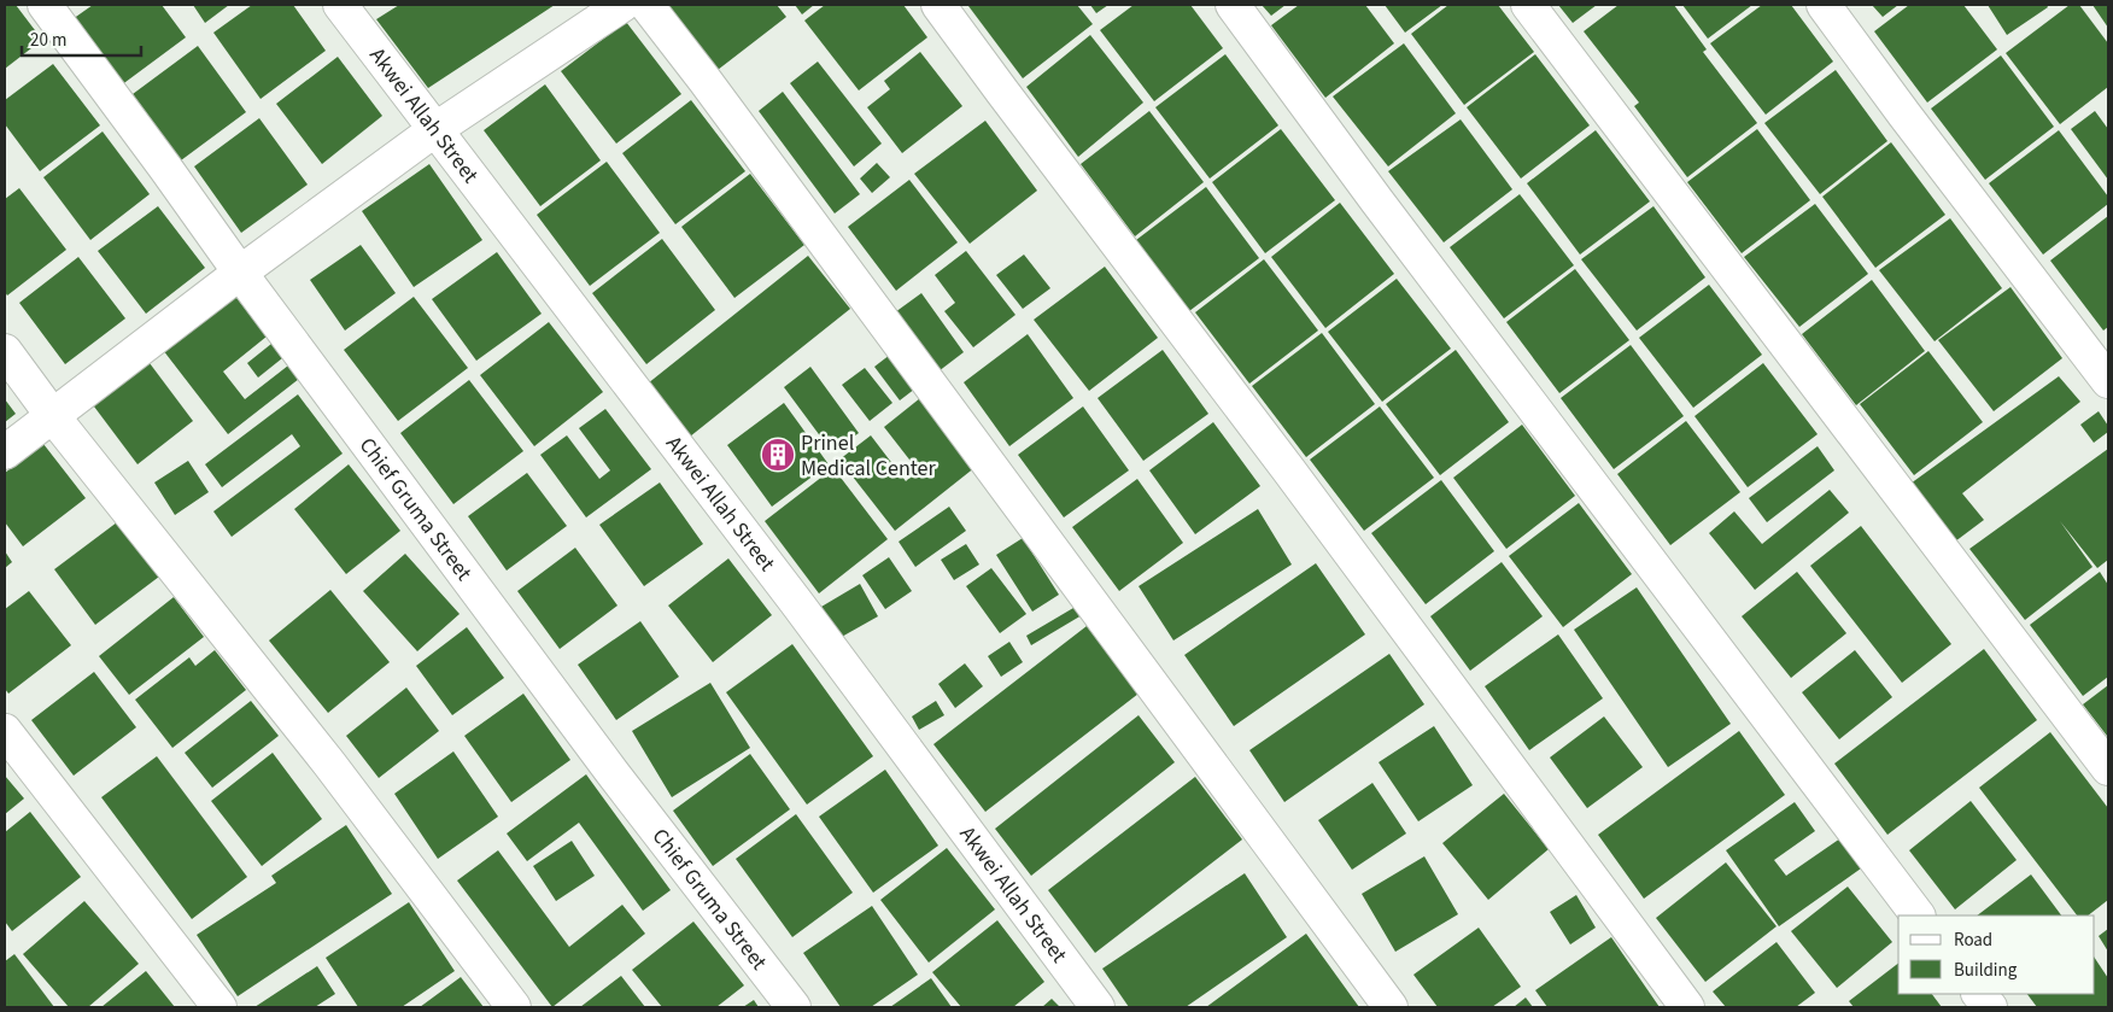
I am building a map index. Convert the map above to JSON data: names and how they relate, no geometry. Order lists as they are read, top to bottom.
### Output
{
  "streets": {
    "street": ["Akwei Allah Street", "Chief Gruma Street"]
  },
  "places": {
    "building": ["Prinel Medical Center"]
  },
  "legend": ["Road", "Building"],
  "scale_bar": "20 m"
}
